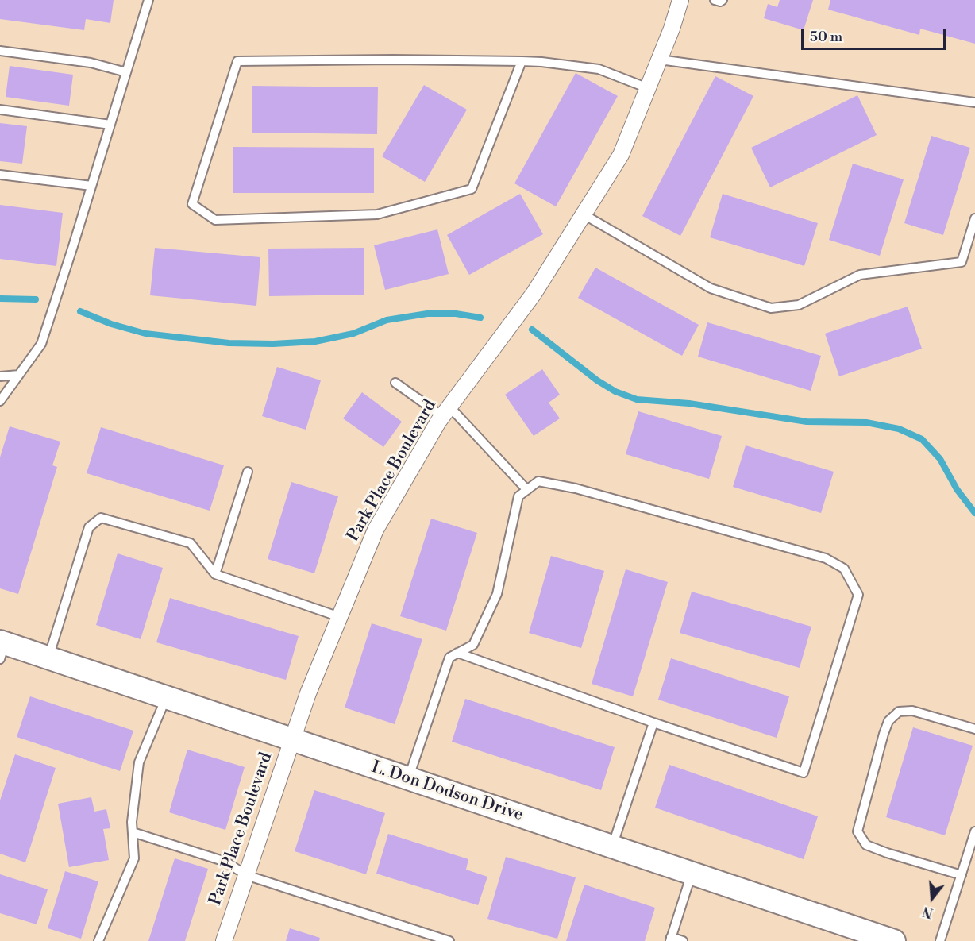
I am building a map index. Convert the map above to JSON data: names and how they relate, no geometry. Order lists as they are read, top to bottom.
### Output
{
  "streets": {
    "street": ["Park Place Boulevard", "L. Don Dodson Drive"]
  },
  "crossings": [
    ["Park Place Boulevard", "L. Don Dodson Drive"]
  ],
  "scale_bar": "50 m",
  "north": "bottom"
}
